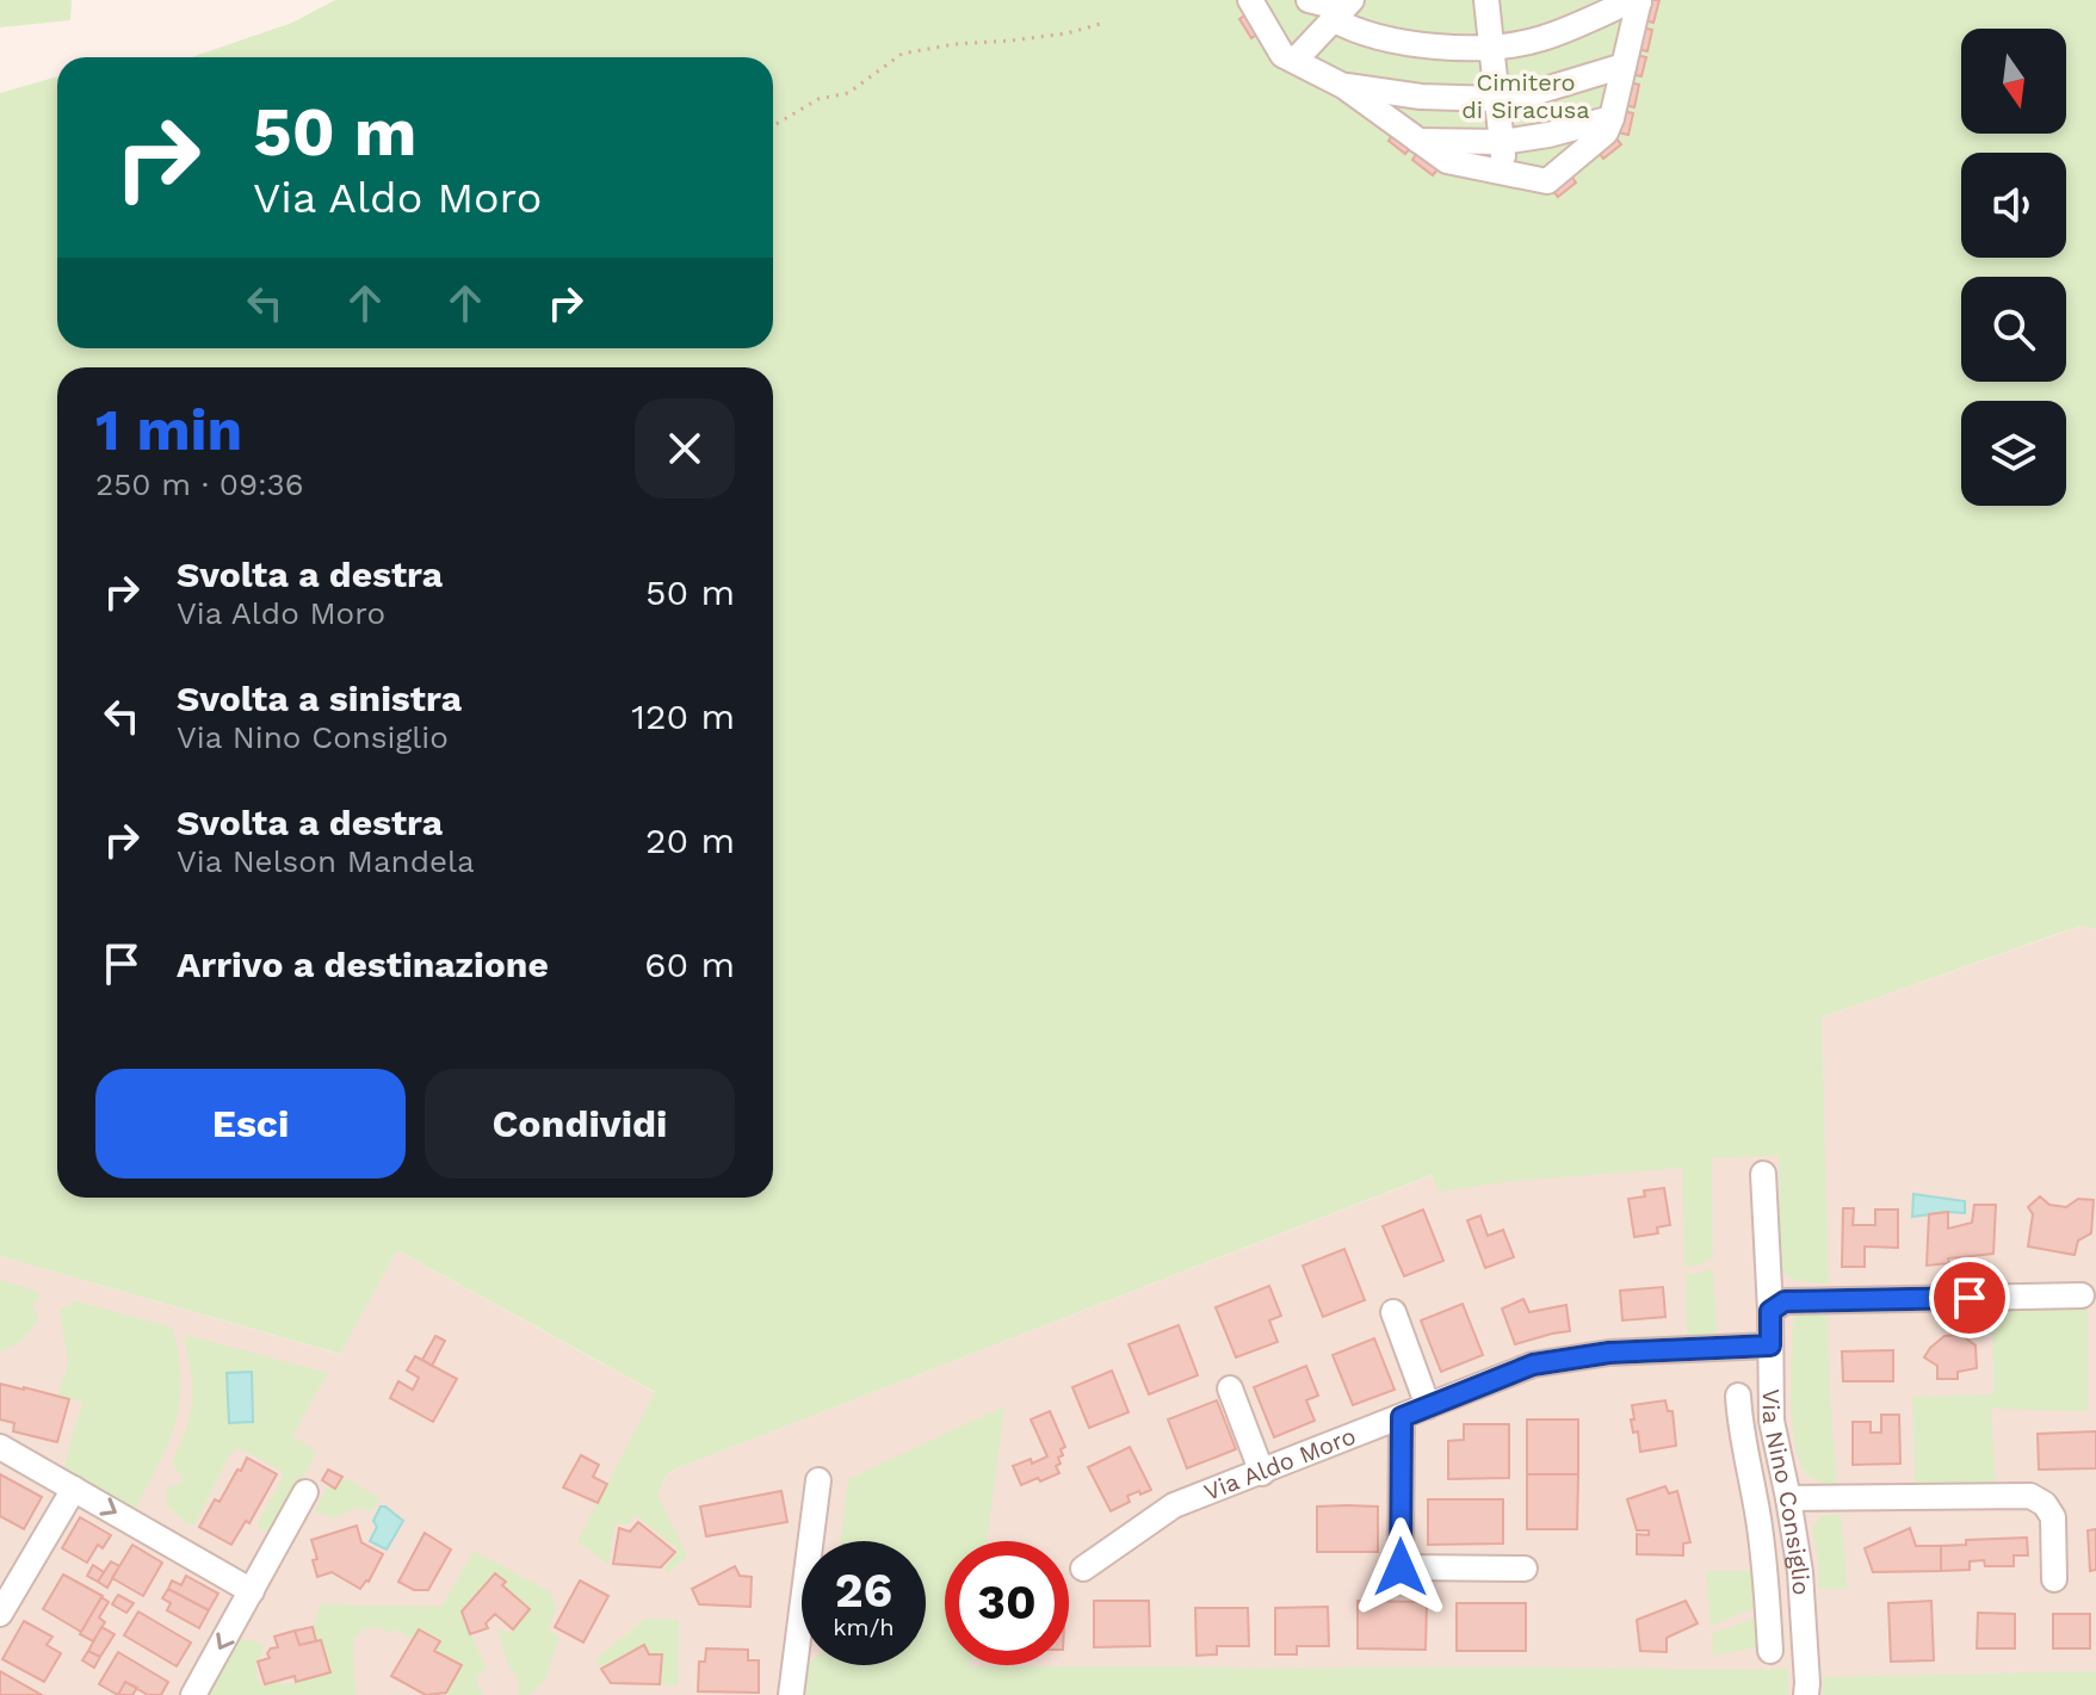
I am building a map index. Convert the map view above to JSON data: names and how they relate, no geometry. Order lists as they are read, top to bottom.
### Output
{
  "streets": {
    "street": ["Via Aldo Moro", "Via Nino Consiglio"]
  },
  "crossings": [
    ["Via Aldo Moro", "Via Nino Consiglio"]
  ],
  "parks": ["Cimitero di Siracusa"],
  "north": "bottom",
  "page": {
    "turn": ["50 m", "Via Aldo Moro"],
    "heading": ["1 min", "250 m · 09:36"],
    "list": [
      {
        "name": "Svolta a destra",
        "note": "Via Aldo Moro",
        "value": "50 m"
      },
      {
        "name": "Svolta a sinistra",
        "note": "Via Nino Consiglio",
        "value": "120 m"
      },
      {
        "name": "Svolta a destra",
        "note": "Via Nelson Mandela",
        "value": "20 m"
      },
      {
        "name": "Arrivo a destinazione",
        "value": "60 m"
      }
    ],
    "buttons": ["Esci", "Condividi"],
    "speed": "26 km/h",
    "limit": "30"
  }
}
